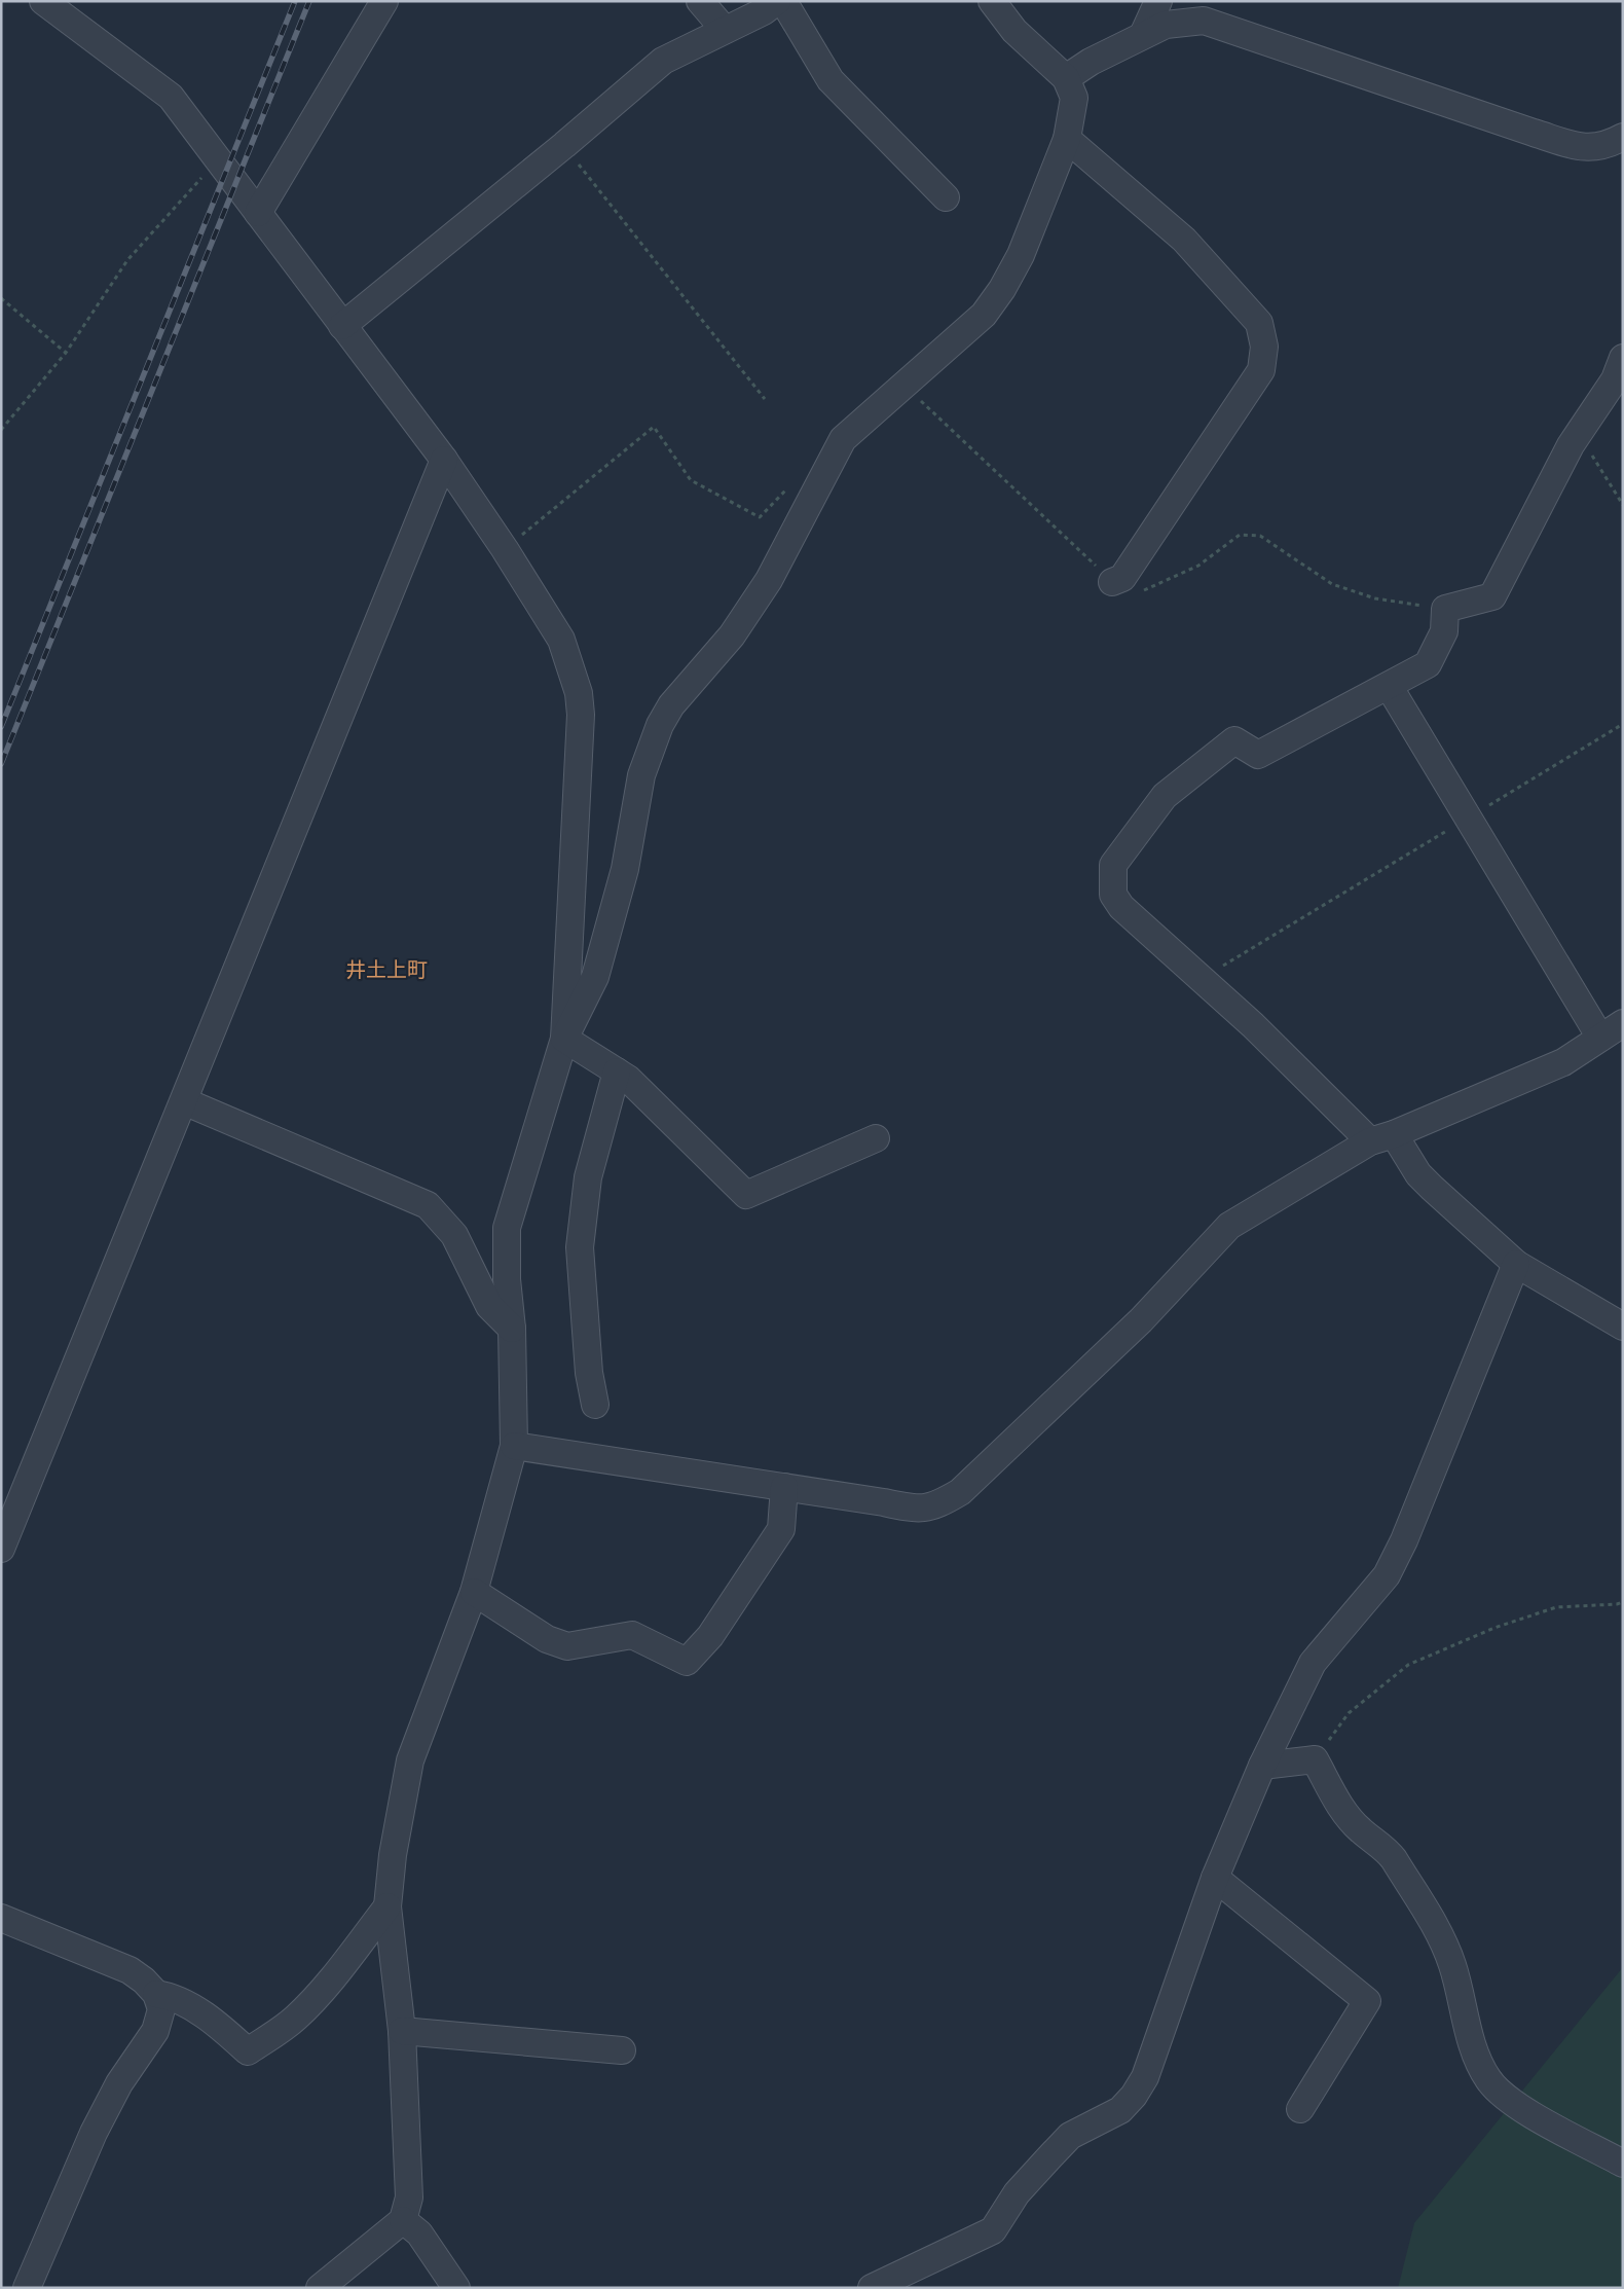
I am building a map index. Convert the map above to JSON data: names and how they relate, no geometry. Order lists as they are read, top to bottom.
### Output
{
  "districts": ["井土上町"]
}
